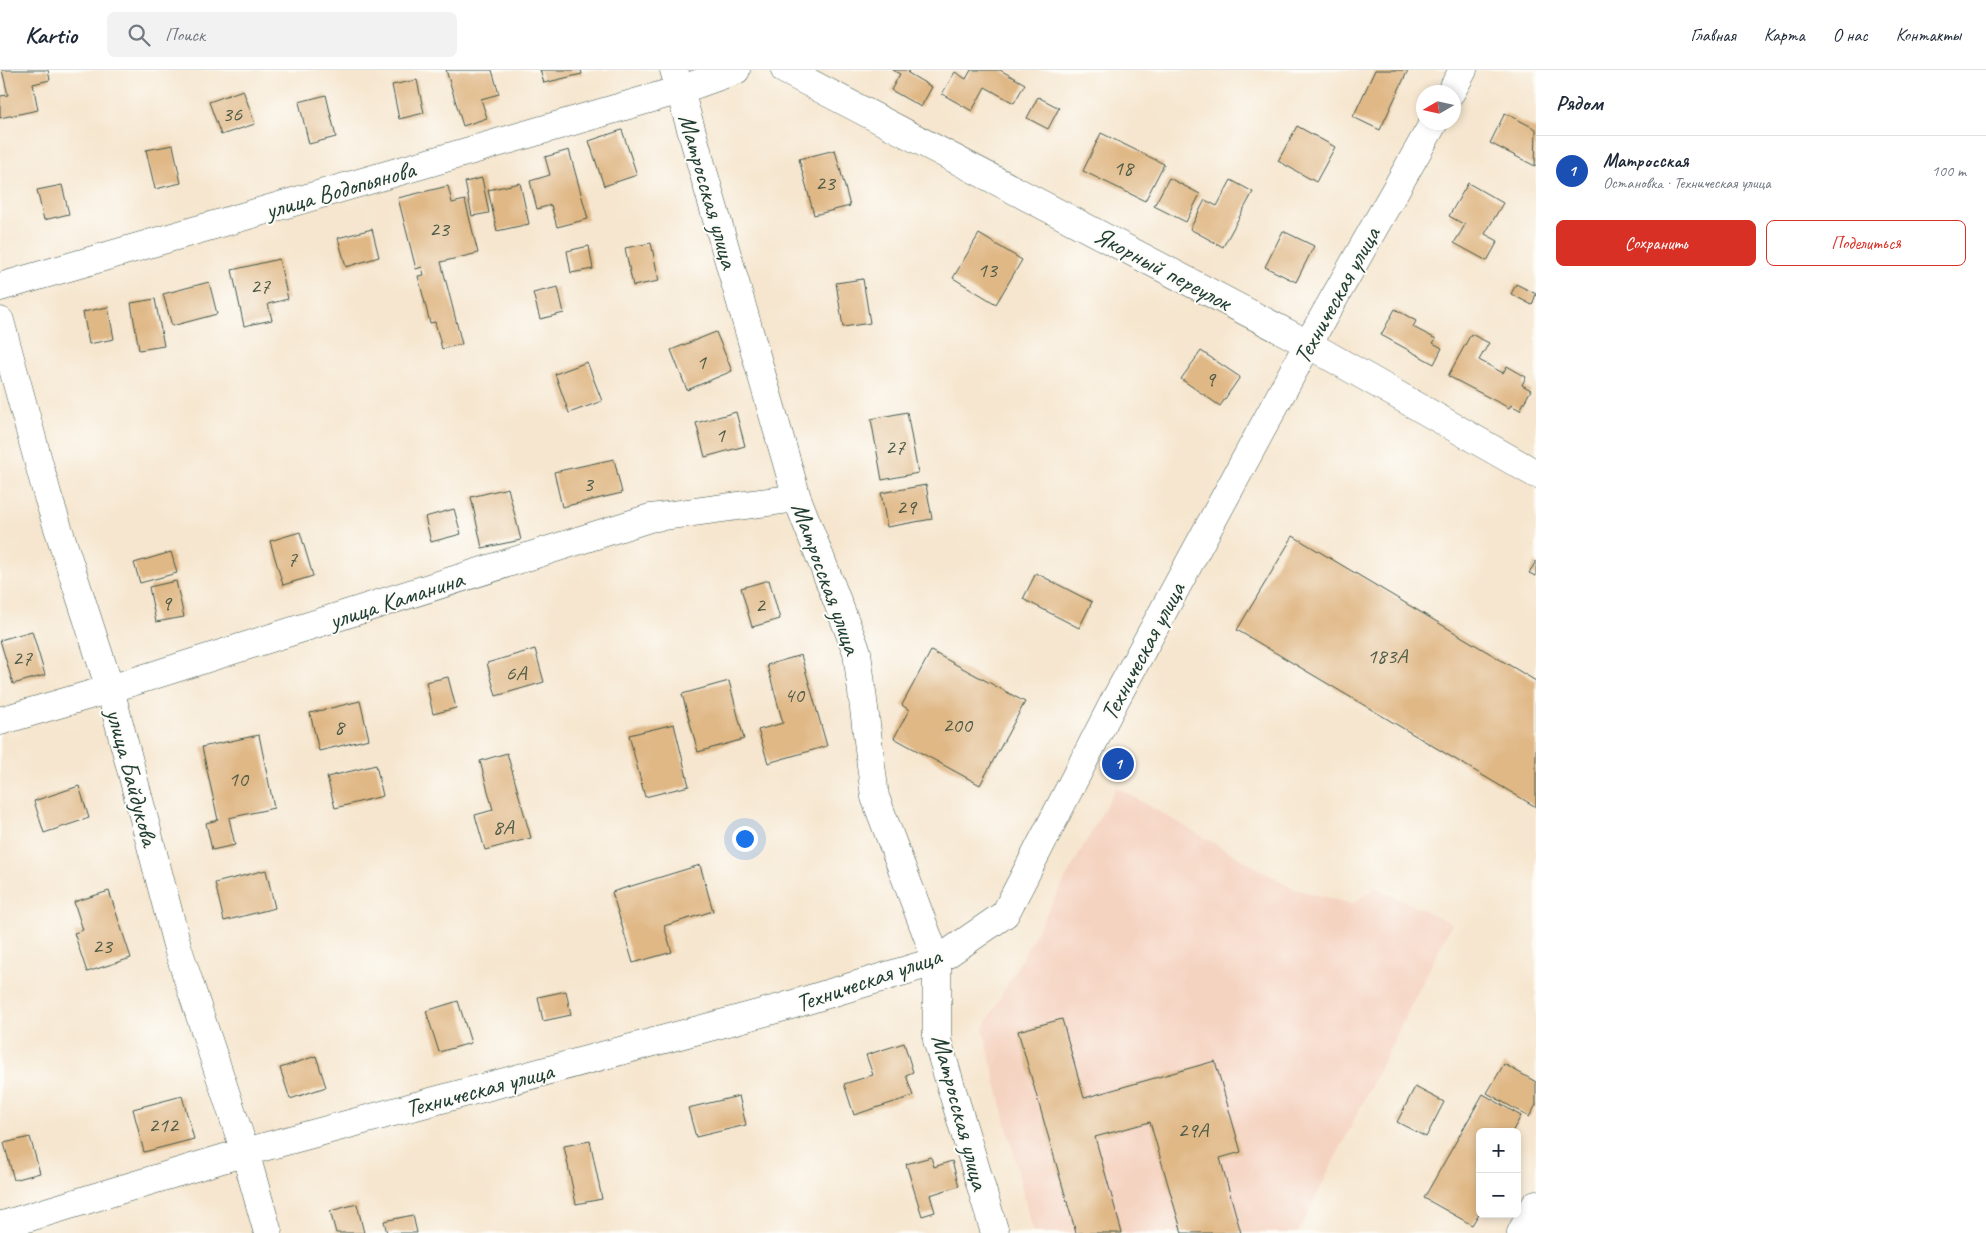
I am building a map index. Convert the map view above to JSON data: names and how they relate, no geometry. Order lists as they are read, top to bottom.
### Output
{
  "streets": {
    "street": [
      "улица Водопьянова",
      "Матросская улица",
      "Якорный переулок",
      "Техническая улица",
      "улица Каманина",
      "улица Байдукова"
    ]
  },
  "crossings": [
    ["улица Водопьянова", "Матросская улица"],
    ["Матросская улица", "Техническая улица"],
    ["Матросская улица", "улица Каманина"],
    ["Якорный переулок", "Техническая улица"],
    ["Техническая улица", "улица Байдукова"],
    ["улица Каманина", "улица Байдукова"]
  ],
  "house_numbers": [
    "36",
    "18",
    "23",
    "23",
    "13",
    "27",
    "1",
    "9",
    "1",
    "27",
    "3",
    "29",
    "7",
    "9",
    "2",
    "183А",
    "27",
    "6А",
    "40",
    "200",
    "8",
    "10",
    "8А",
    "23",
    "212",
    "29А"
  ],
  "north": "left",
  "page": {
    "header": "Kartio",
    "search": "Поиск",
    "nav": [
      "Главная",
      "Карта",
      "О нас",
      "Контакты"
    ],
    "heading": "Рядом",
    "list": [
      {
        "mark": "1",
        "name": "Матросская",
        "note": "Остановка · Техническая улица",
        "value": "100 m"
      }
    ],
    "buttons": ["Сохранить", "Поделиться"],
    "pins": "1",
    "map_buttons": ["+", "−"]
  }
}
